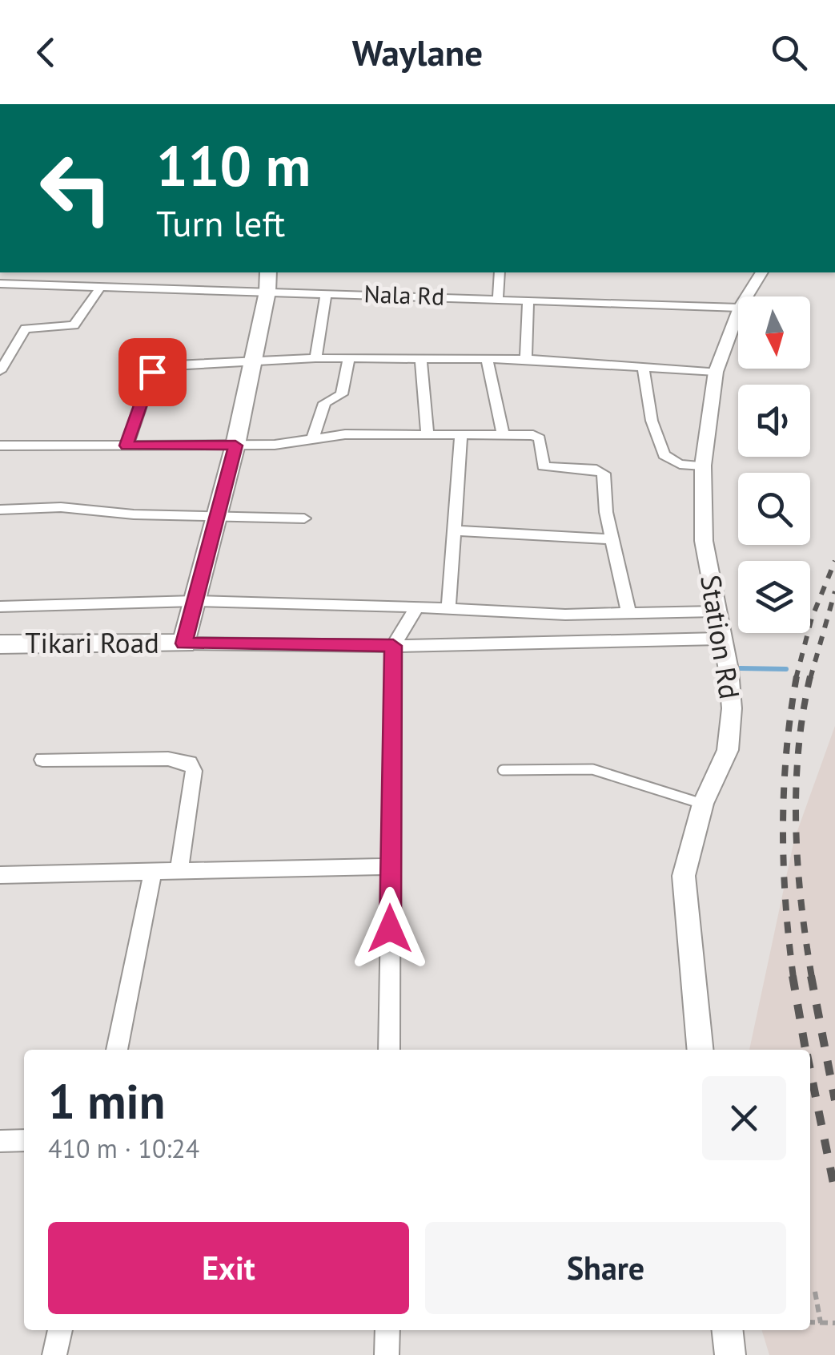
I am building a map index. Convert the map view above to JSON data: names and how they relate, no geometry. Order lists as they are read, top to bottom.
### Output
{
  "streets": {
    "highway": ["Tikari Road"],
    "street": ["Nala Rd", "Station Rd"]
  },
  "north": "bottom",
  "page": {
    "header": "Waylane",
    "turn": ["110 m", "Turn left"],
    "heading": ["1 min", "410 m · 10:24"],
    "buttons": ["Exit", "Share"]
  }
}
